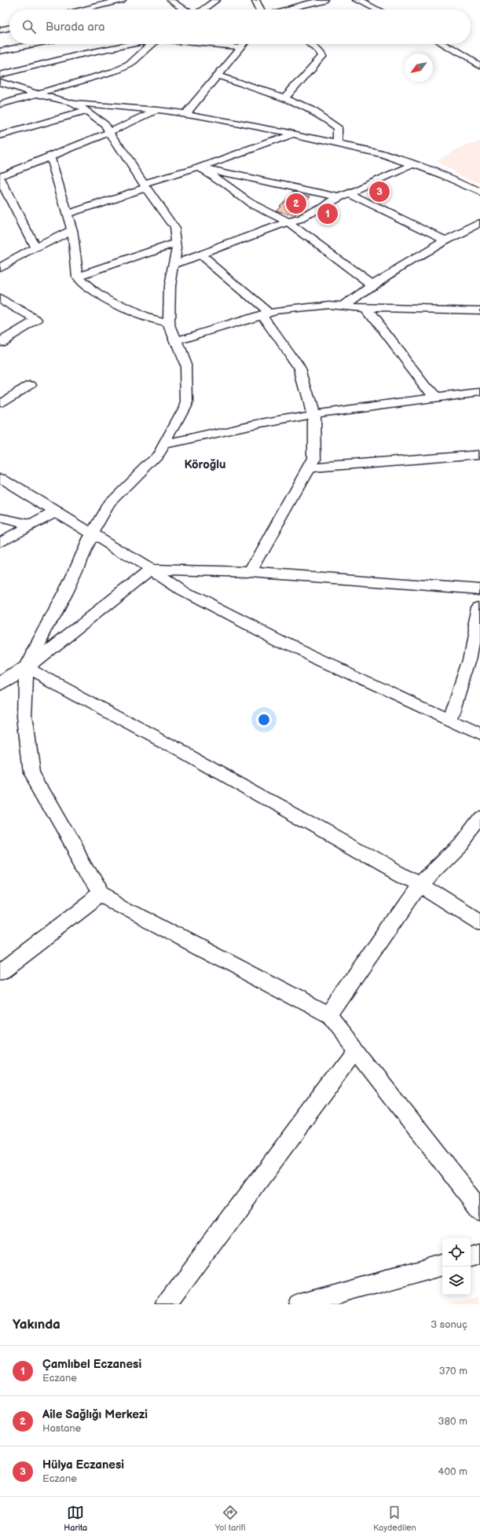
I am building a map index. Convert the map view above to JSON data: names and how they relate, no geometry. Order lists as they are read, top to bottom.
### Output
{
  "districts": ["Köroğlu"],
  "north": "bottom left",
  "page": {
    "search": "Burada ara",
    "pins": ["3", "2", "1"],
    "heading": ["Yakında", "3 sonuç"],
    "list": [
      {
        "mark": "1",
        "name": "Çamlıbel Eczanesi",
        "note": "Eczane",
        "value": "370 m"
      },
      {
        "mark": "2",
        "name": "Aile Sağlığı Merkezi",
        "note": "Hastane",
        "value": "380 m"
      },
      {
        "mark": "3",
        "name": "Hülya Eczanesi",
        "note": "Eczane",
        "value": "400 m"
      }
    ],
    "nav": ["Harita", "Yol tarifi", "Kaydedilen"]
  }
}
